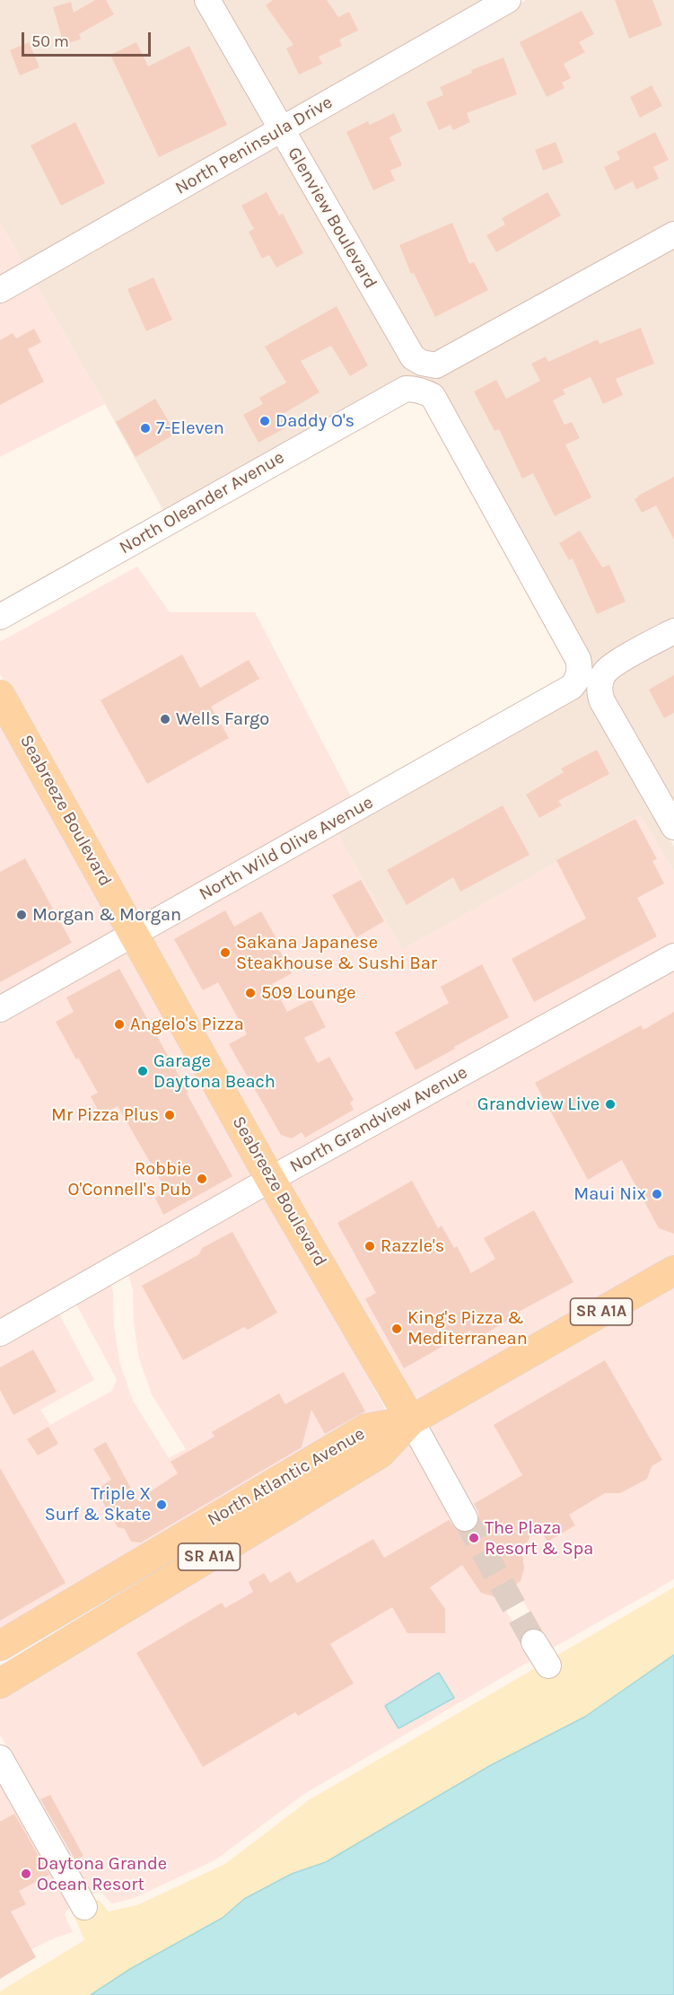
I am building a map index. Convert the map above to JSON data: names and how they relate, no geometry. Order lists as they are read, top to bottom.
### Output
{
  "streets": {
    "main road": ["Seabreeze Boulevard", "SR A1A", "North Atlantic Avenue"],
    "street": [
      "North Peninsula Drive",
      "Glenview Boulevard",
      "North Oleander Avenue",
      "North Wild Olive Avenue",
      "North Grandview Avenue"
    ]
  },
  "crossings": [
    ["North Peninsula Drive", "Glenview Boulevard"],
    ["North Oleander Avenue", "North Wild Olive Avenue"],
    ["Seabreeze Boulevard", "North Wild Olive Avenue"],
    ["Seabreeze Boulevard", "North Grandview Avenue"],
    ["Seabreeze Boulevard", "North Atlantic Avenue"]
  ],
  "places": [
    "Daddy O's",
    "7-Eleven",
    "Wells Fargo",
    "Morgan & Morgan",
    "Sakana Japanese Steakhouse & Sushi Bar",
    "509 Lounge",
    "Angelo's Pizza",
    "Garage Daytona Beach",
    "Grandview Live",
    "Mr Pizza Plus",
    "Robbie O'Connell's Pub",
    "Maui Nix",
    "Razzle's",
    "King's Pizza & Mediterranean",
    "Triple X Surf & Skate",
    "The Plaza Resort & Spa",
    "Daytona Grande Ocean Resort"
  ],
  "scale_bar": "50 m"
}
